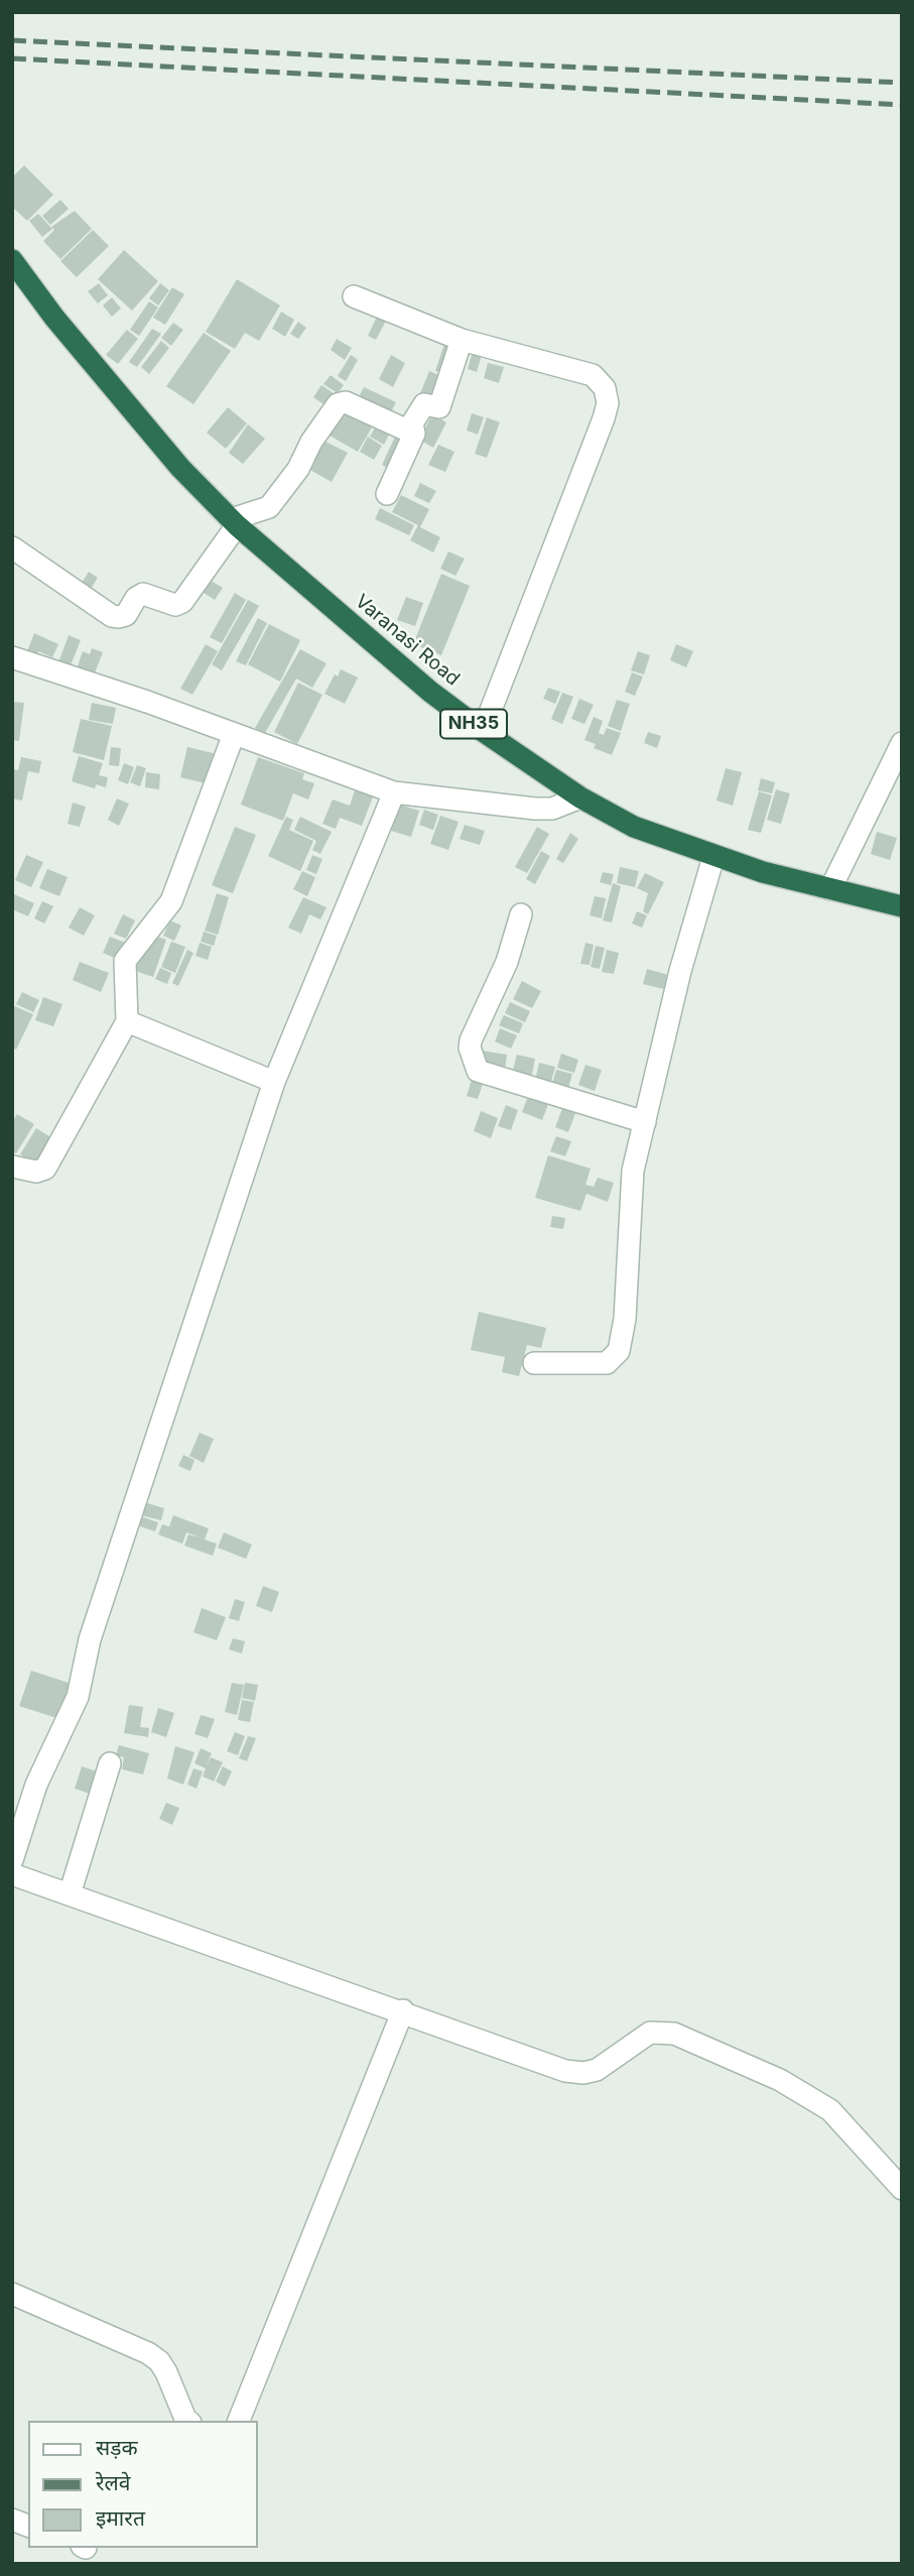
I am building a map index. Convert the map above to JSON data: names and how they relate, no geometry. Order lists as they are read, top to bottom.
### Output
{
  "streets": {
    "highway": ["Varanasi Road", "NH35"]
  },
  "legend": ["सड़क", "रेलवे", "इमारत"]
}
